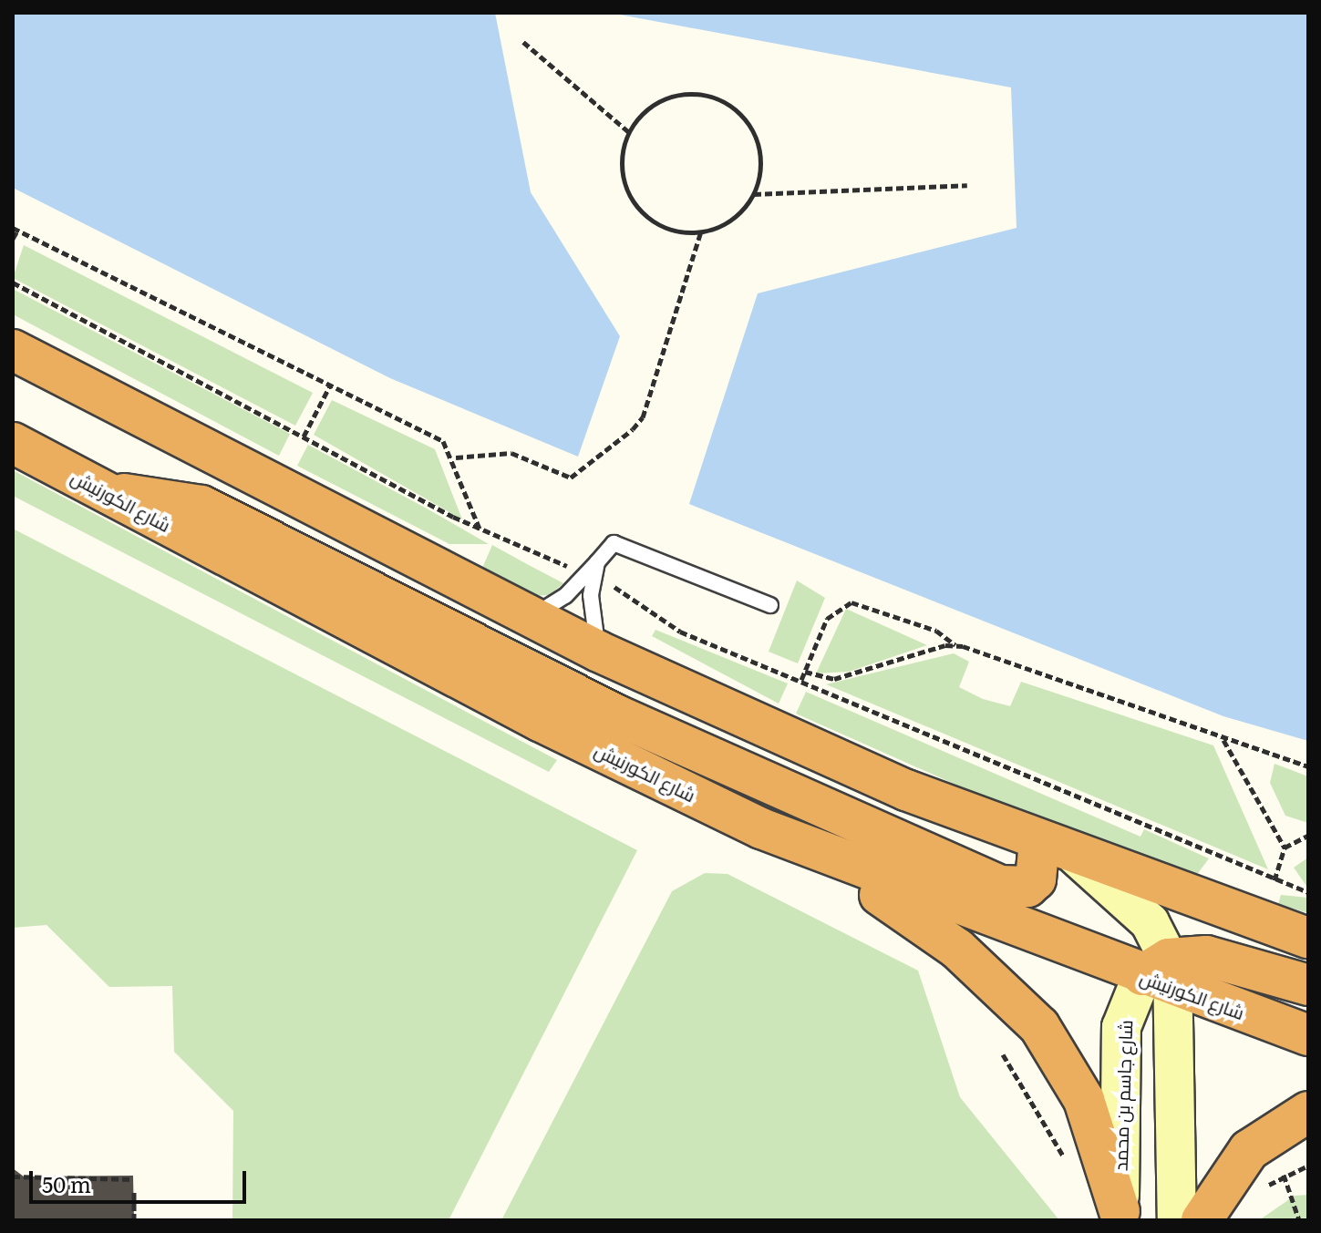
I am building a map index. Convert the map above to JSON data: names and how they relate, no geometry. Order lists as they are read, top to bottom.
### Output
{
  "streets": {
    "highway": ["شارع الكورنيش"],
    "street": ["شارع جاسم بن محمد"]
  },
  "crossings": [
    ["شارع الكورنيش", "شارع جاسم بن محمد"]
  ],
  "scale_bar": "50 m"
}
